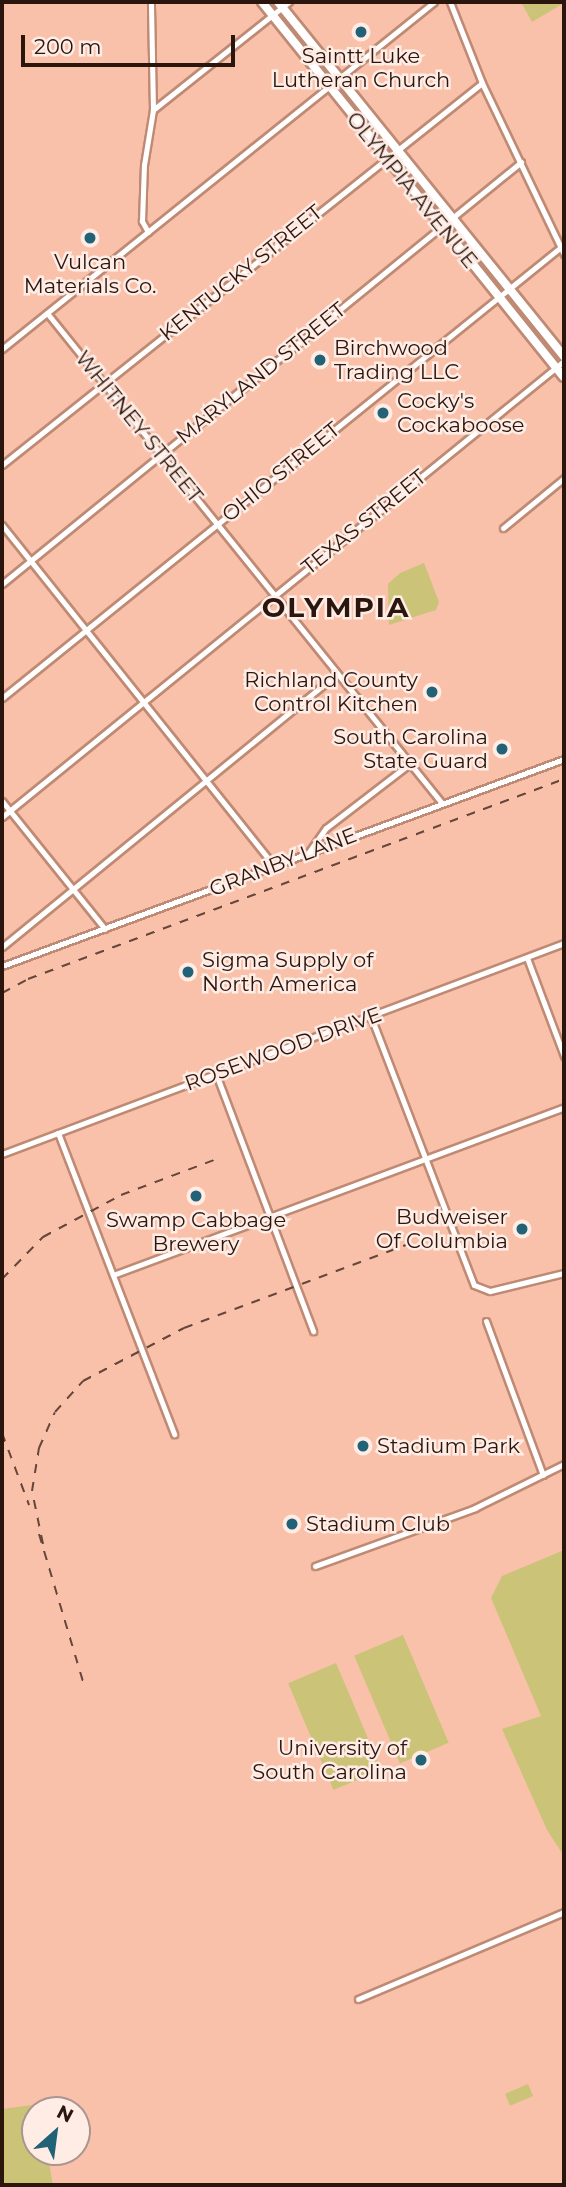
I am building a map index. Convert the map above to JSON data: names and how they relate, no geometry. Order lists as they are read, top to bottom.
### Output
{
  "streets": {
    "main road": ["OLYMPIA AVENUE"],
    "street": [
      "KENTUCKY STREET",
      "MARYLAND STREET",
      "WHITNEY STREET",
      "OHIO STREET",
      "TEXAS STREET",
      "GRANBY LANE",
      "ROSEWOOD DRIVE"
    ]
  },
  "crossings": [
    ["OLYMPIA AVENUE", "KENTUCKY STREET"],
    ["OLYMPIA AVENUE", "MARYLAND STREET"],
    ["OLYMPIA AVENUE", "OHIO STREET"],
    ["OLYMPIA AVENUE", "TEXAS STREET"],
    ["KENTUCKY STREET", "WHITNEY STREET"],
    ["MARYLAND STREET", "WHITNEY STREET"],
    ["WHITNEY STREET", "OHIO STREET"],
    ["WHITNEY STREET", "TEXAS STREET"],
    ["WHITNEY STREET", "GRANBY LANE"]
  ],
  "districts": ["OLYMPIA"],
  "places": [
    "Saintt Luke Lutheran Church",
    "Vulcan Materials Co.",
    "Birchwood Trading LLC",
    "Cocky's Cockaboose",
    "Richland County Control Kitchen",
    "South Carolina State Guard",
    "Sigma Supply of North America",
    "Swamp Cabbage Brewery",
    "Budweiser Of Columbia",
    "Stadium Park",
    "Stadium Club",
    "University of South Carolina"
  ],
  "scale_bar": "200 m",
  "north": "top right"
}
